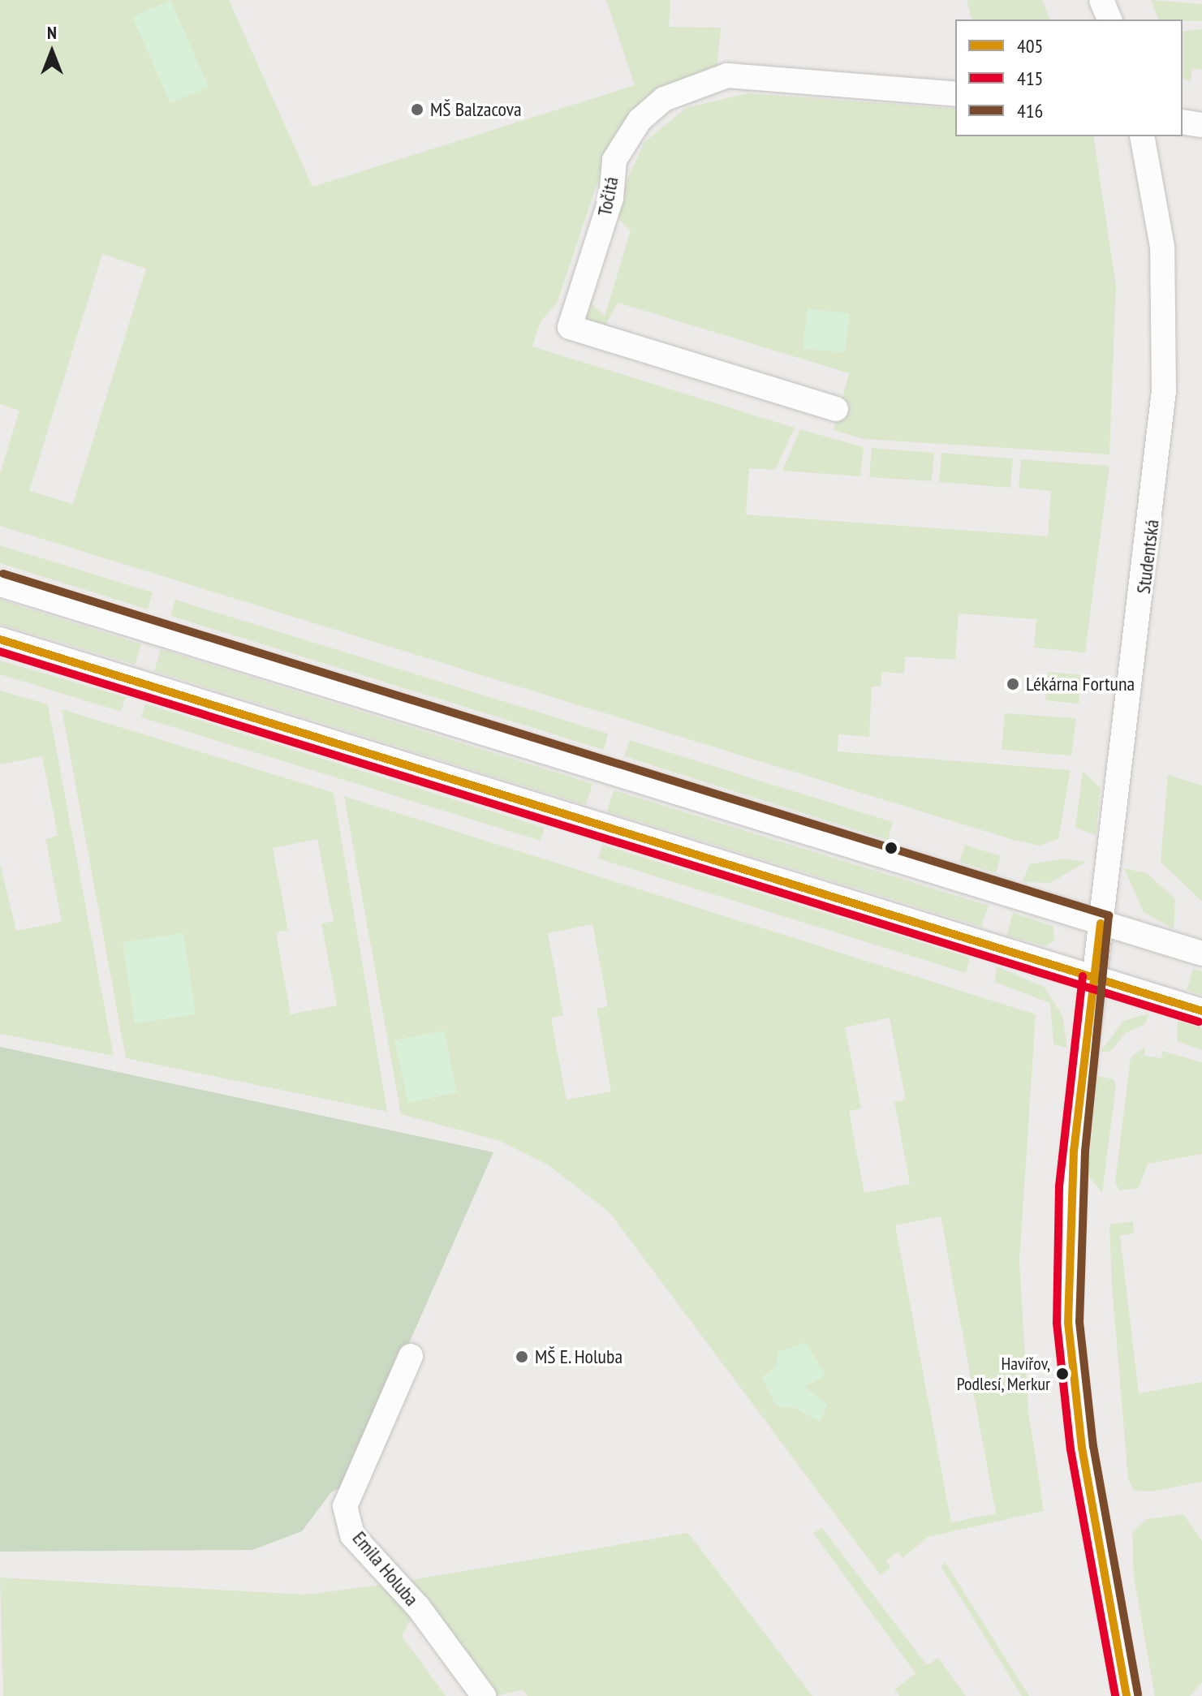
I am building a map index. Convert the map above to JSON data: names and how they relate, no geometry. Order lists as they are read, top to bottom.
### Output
{
  "streets": {
    "street": ["Točitá", "Studentská", "Emila Holuba"]
  },
  "places": [
    "MŠ Balzacova",
    "Lékárna Fortuna",
    "MŠ E. Holuba",
    "Havířov, Podlesí, Merkur"
  ],
  "lines": ["transit line 416", "transit line 405", "transit line 415"],
  "legend": ["405", "415", "416"],
  "north": "top"
}
